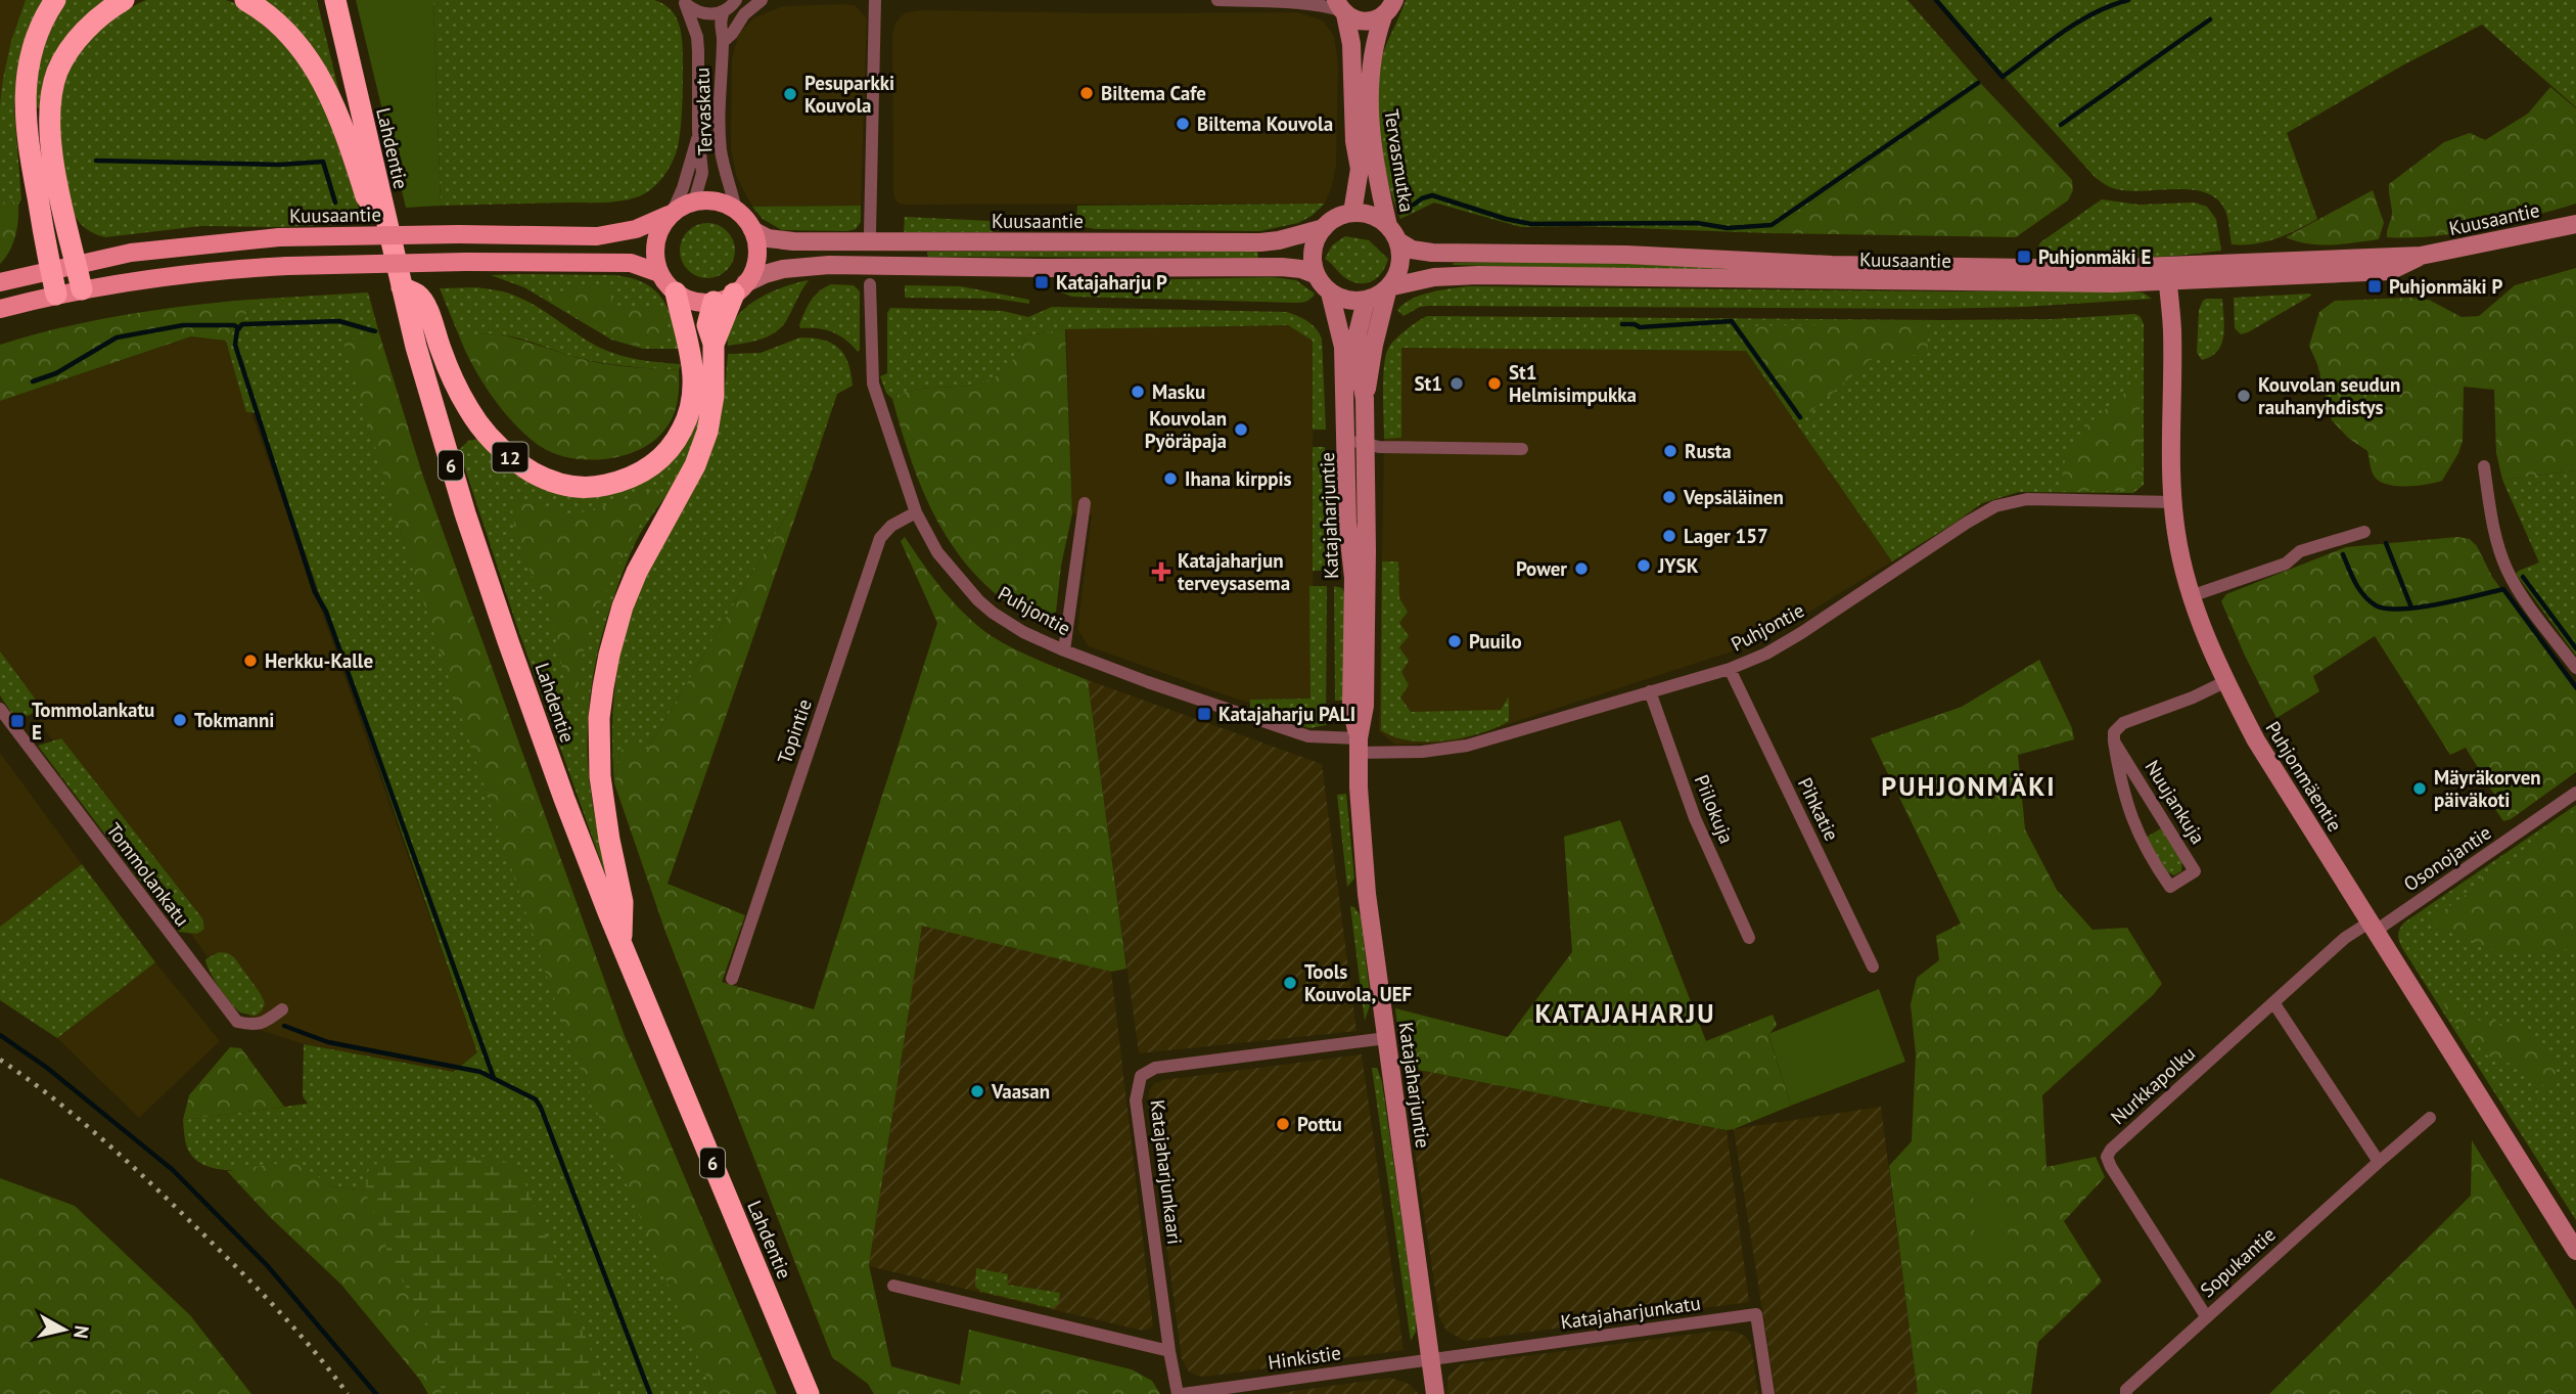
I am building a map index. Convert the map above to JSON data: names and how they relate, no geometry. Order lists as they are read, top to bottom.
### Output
{
  "streets": {
    "highway": ["Lahdentie", "12", "6"],
    "main road": [
      "Tervasmutka",
      "Kuusaantie",
      "Katajaharjuntie",
      "Puhjonmäentie"
    ],
    "street": [
      "Tervaskatu",
      "Puhjontie",
      "Topintie",
      "Nuujankuja",
      "Piilokuja",
      "Pihkatie",
      "Osonojantie",
      "Tommolankatu",
      "Nurkkapolku",
      "Katajaharjunkaari",
      "Sopukantie",
      "Katajaharjunkatu",
      "Hinkistie"
    ]
  },
  "crossings": [
    ["Tervaskatu", "Kuusaantie"],
    ["Tervaskatu", "12"],
    ["Lahdentie", "12"],
    ["Tervasmutka", "Kuusaantie"],
    ["Tervasmutka", "Katajaharjuntie"],
    ["Kuusaantie", "12"],
    ["Kuusaantie", "Katajaharjuntie"],
    ["Kuusaantie", "Puhjonmäentie"],
    ["Katajaharjuntie", "Puhjontie"],
    ["Katajaharjuntie", "Katajaharjunkaari"],
    ["Katajaharjuntie", "Katajaharjunkatu"],
    ["Katajaharjuntie", "Hinkistie"],
    ["Puhjontie", "Topintie"],
    ["Puhjontie", "Puhjonmäentie"],
    ["Puhjontie", "Piilokuja"],
    ["Puhjontie", "Pihkatie"],
    ["Puhjonmäentie", "Osonojantie"],
    ["Puhjonmäentie", "Nurkkapolku"],
    ["Osonojantie", "Nurkkapolku"],
    ["Nurkkapolku", "Sopukantie"],
    ["Katajaharjunkaari", "Hinkistie"],
    ["Katajaharjunkatu", "Hinkistie"]
  ],
  "districts": ["PUHJONMÄKI", "KATAJAHARJU"],
  "places": {
    "other": [
      "Biltema Cafe",
      "Pesuparkki Kouvola",
      "Biltema Kouvola",
      "St1",
      "St1 Helmisimpukka",
      "Masku",
      "Kouvolan seudun rauhanyhdistys",
      "Kouvolan Pyöräpaja",
      "Rusta",
      "Ihana kirppis",
      "Vepsäläinen",
      "Lager 157",
      "JYSK",
      "Power",
      "Puuilo",
      "Herkku-Kalle",
      "Tokmanni",
      "Mäyräkorven päiväkoti",
      "Tools Kouvola, UEF",
      "Vaasan",
      "Pottu"
    ],
    "transit": [
      "Puhjonmäki E",
      "Katajaharju P",
      "Puhjonmäki P",
      "Katajaharju PALI",
      "Tommolankatu E"
    ],
    "health": ["Katajaharjun terveysasema"]
  },
  "north": "right"
}
